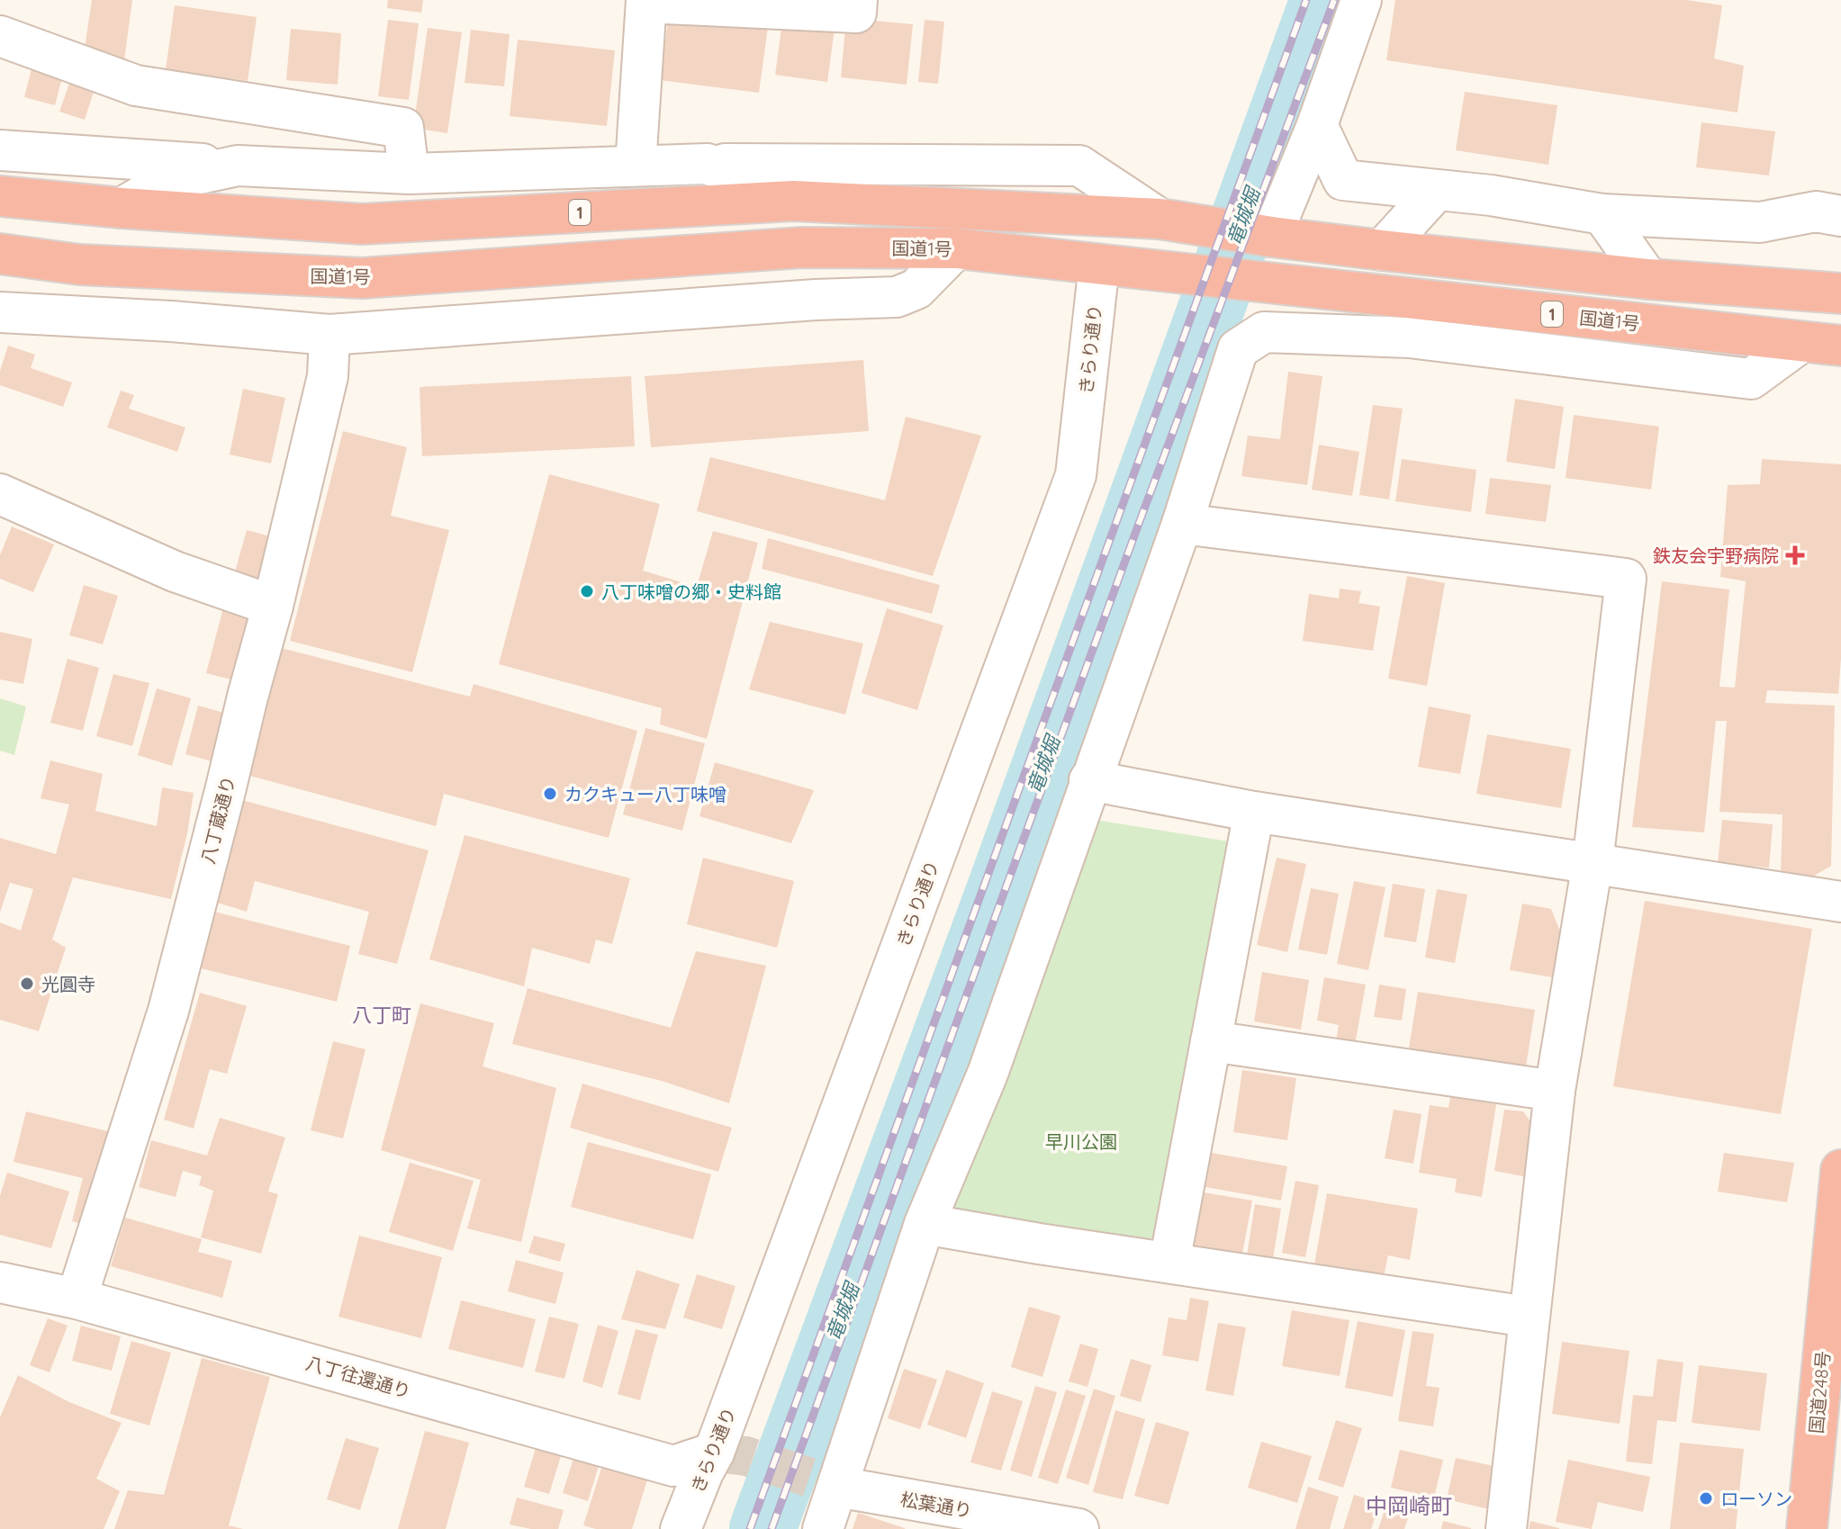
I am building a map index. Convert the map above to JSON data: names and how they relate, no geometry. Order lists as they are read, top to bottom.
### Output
{
  "streets": {
    "highway": ["1", "国道1号", "国道248号"],
    "street": [
      "きらり通り",
      "八丁蔵通り",
      "八丁往還通り",
      "松葉通り"
    ]
  },
  "crossings": [
    ["国道1号", "きらり通り"],
    ["きらり通り", "八丁往還通り"],
    ["八丁蔵通り", "八丁往還通り"]
  ],
  "districts": ["八丁町", "中岡崎町"],
  "water": ["竜城堀"],
  "parks": ["早川公園"],
  "places": {
    "health": ["鉄友会宇野病院"],
    "other": [
      "八丁味噌の郷・史料館",
      "カクキュー八丁味噌",
      "光圓寺",
      "ローソン"
    ]
  }
}
